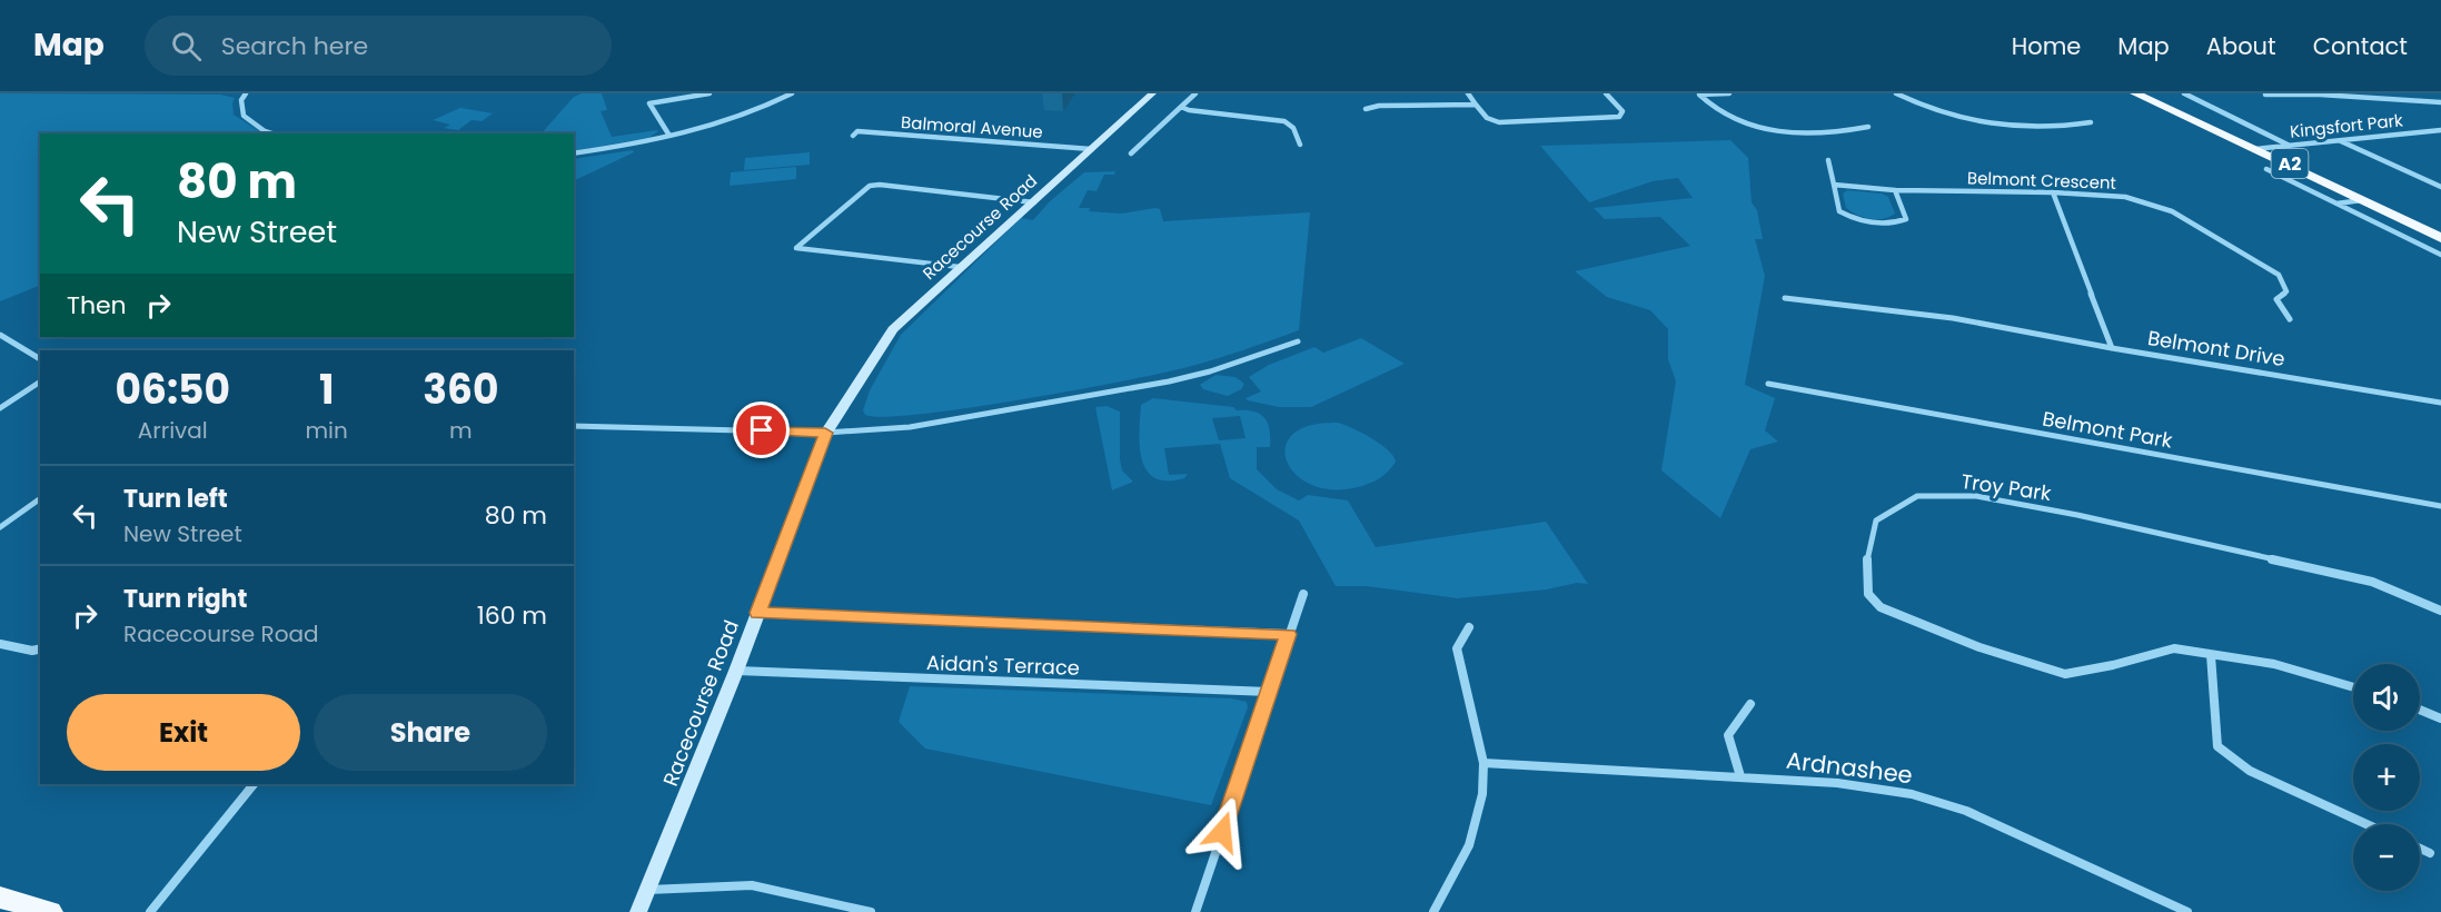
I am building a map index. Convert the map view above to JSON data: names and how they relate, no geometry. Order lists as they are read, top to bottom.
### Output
{
  "streets": {
    "highway": ["A2"],
    "main road": ["Racecourse Road"],
    "street": [
      "Kingsfort Park",
      "Balmoral Avenue",
      "Belmont Crescent",
      "Belmont Drive",
      "Belmont Park",
      "Troy Park",
      "Aidan's Terrace",
      "Ardnashee"
    ]
  },
  "crossings": [
    ["Kingsfort Park", "A2"],
    ["Balmoral Avenue", "Racecourse Road"],
    ["Racecourse Road", "Aidan's Terrace"]
  ],
  "page": {
    "header": "Map",
    "search": "Search here",
    "nav": [
      "Home",
      "Map",
      "About",
      "Contact"
    ],
    "turn": ["80 m", "New Street"],
    "then": "Then",
    "eta": [
      "06:50",
      "Arrival",
      "1",
      "min",
      "360",
      "m"
    ],
    "list": [
      {
        "name": "Turn left",
        "note": "New Street",
        "value": "80 m"
      },
      {
        "name": "Turn right",
        "note": "Racecourse Road",
        "value": "160 m"
      }
    ],
    "map_buttons": ["+", "−"],
    "buttons": ["Exit", "Share"]
  }
}
